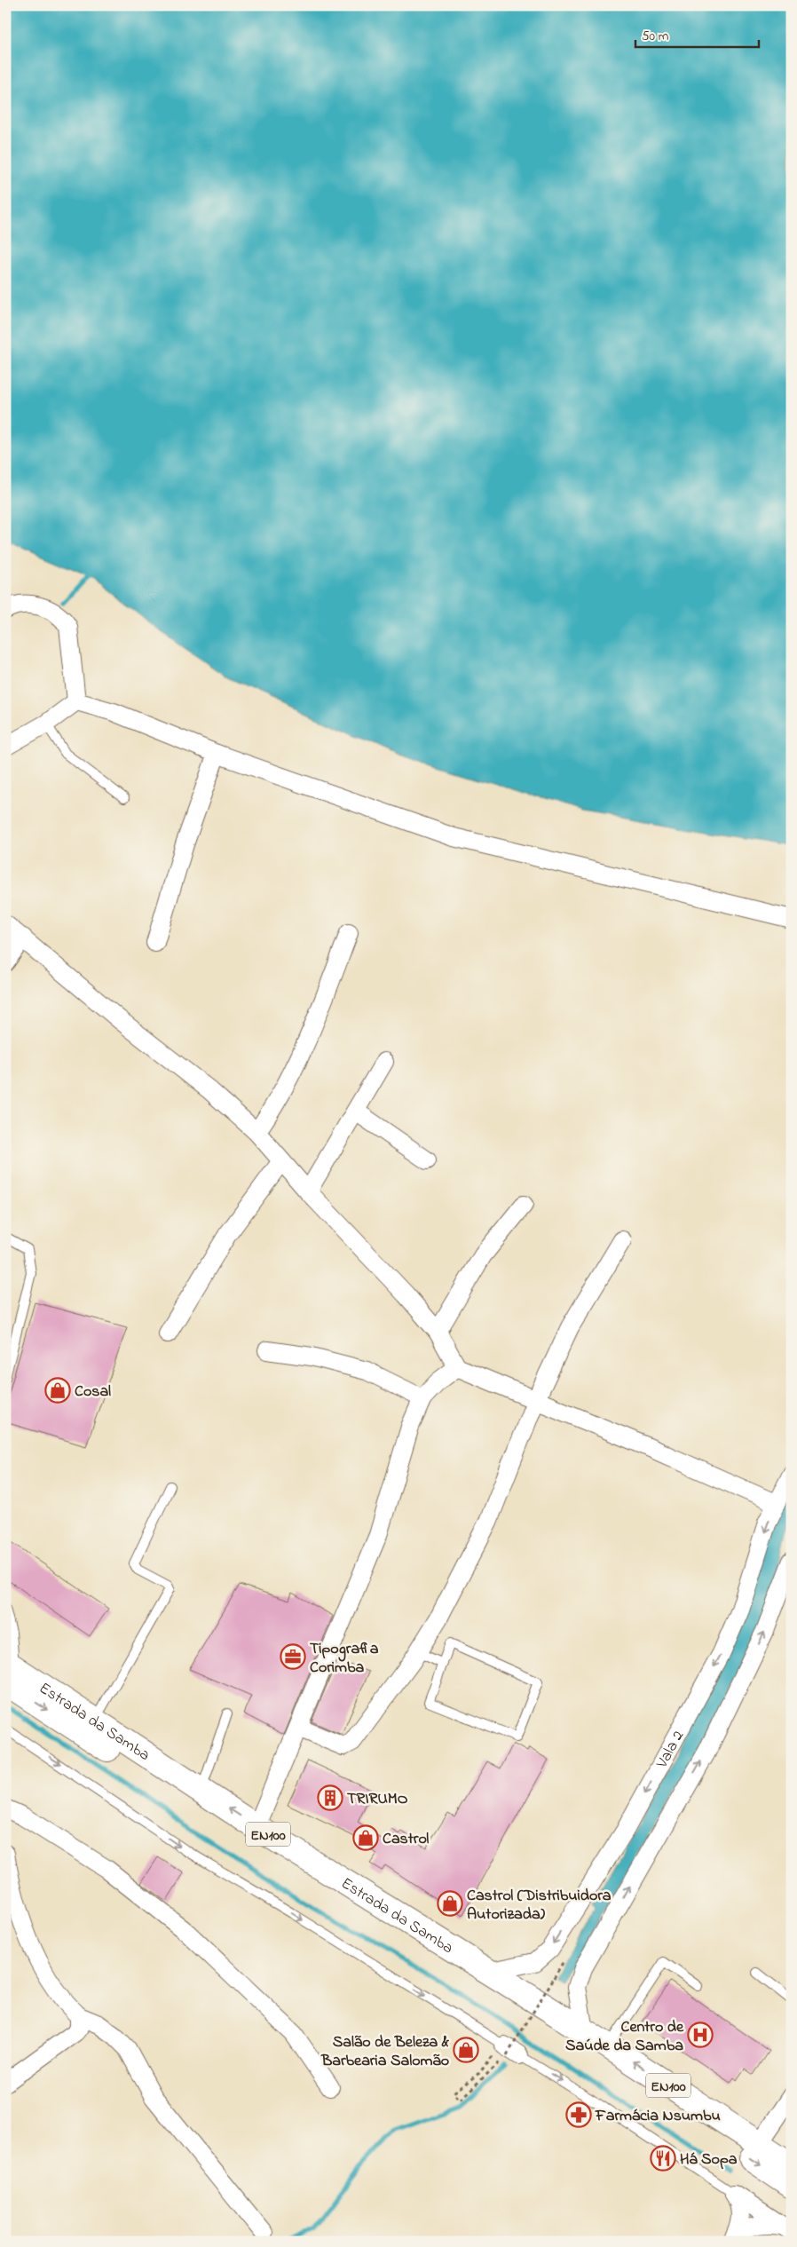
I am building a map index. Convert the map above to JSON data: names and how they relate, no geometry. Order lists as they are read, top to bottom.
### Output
{
  "streets": {
    "main road": ["Estrada da Samba", "EN100"],
    "street": ["Vala 2"]
  },
  "crossings": [
    ["Estrada da Samba", "Vala 2"]
  ],
  "places": {
    "shop": [
      "Cosal",
      "Castrol",
      "Castrol (Distribuidora Autorizada)",
      "Salão de Beleza & Barbearia Salomão"
    ],
    "office": ["Tipografia Corimba"],
    "building": ["TRIRUMO"],
    "hospital": ["Centro de Saúde da Samba"],
    "pharmacy": ["Farmácia Nsumbu"],
    "restaurant": ["Há Sopa"]
  },
  "scale_bar": "50 m"
}
